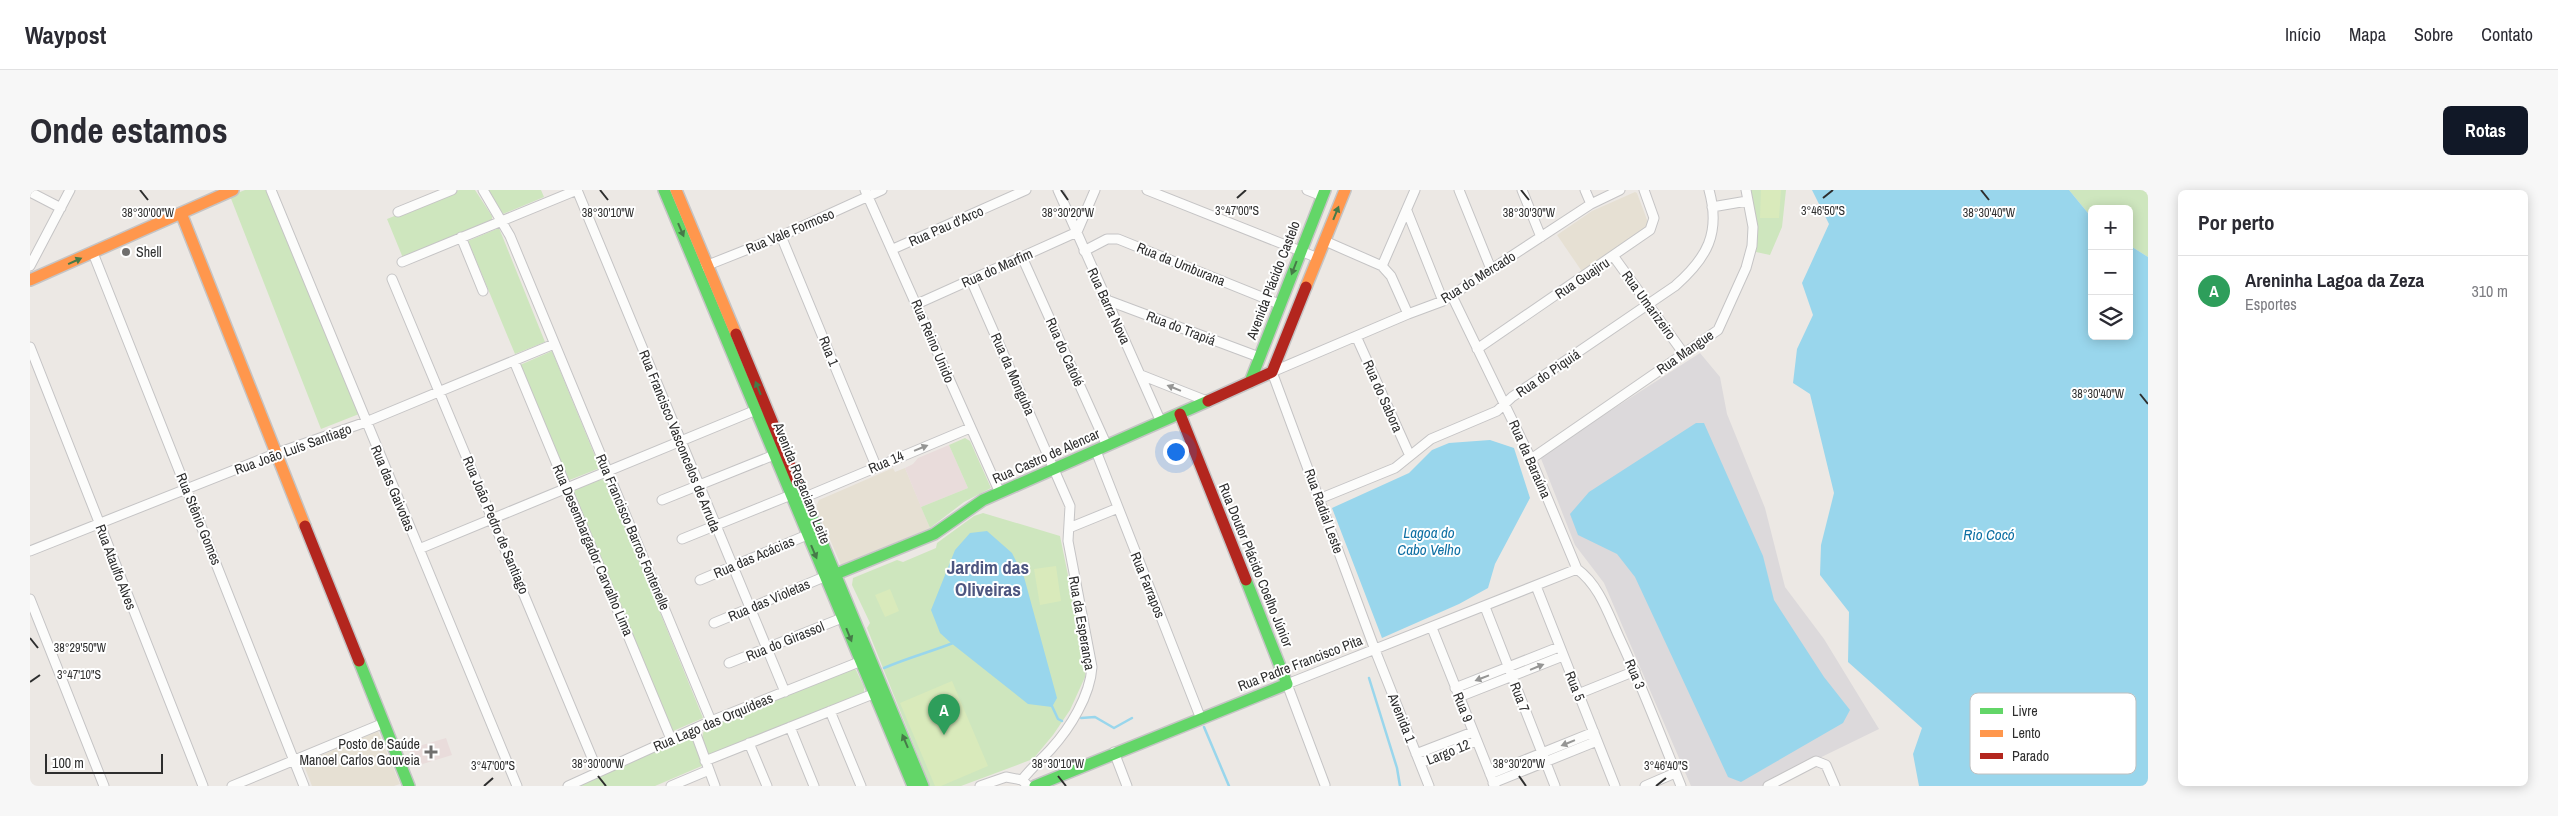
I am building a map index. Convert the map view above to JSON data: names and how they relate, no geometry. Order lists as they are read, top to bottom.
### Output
{
  "streets": {
    "street": [
      "Rua Pau d'Arco",
      "Rua Vale Formoso",
      "Rua da Umburana",
      "Rua do Marfim",
      "Rua do Mercado",
      "Rua Guajiru",
      "Avenida Plácido Castelo",
      "Rua Umarizeiro",
      "Rua Barra Nova",
      "Rua do Trapiá",
      "Rua Reino Unido",
      "Rua 1",
      "Rua do Catolé",
      "Rua Mangue",
      "Rua do Piquiá",
      "Rua da Monguba",
      "Rua do Sabora",
      "Rua Francisco Vasconcelos de Arruda",
      "Rua João Luís Santiago",
      "Rua Castro de Alencar",
      "Rua da Baraúna",
      "Rua 14",
      "Avenida Rogaciano Leite",
      "Rua das Gaivotas",
      "Rua Radial Leste",
      "Rua Stênio Gomes",
      "Rua João Pedro de Santiago",
      "Rua Francisco Barros Fontenelle",
      "Rua Desembargador Carvalho Lima",
      "Rua das Acácias",
      "Rua Doutor Plácido Coelho Júnior",
      "Rua Ataulfo Alves",
      "Rua Farrapos",
      "Rua das Violetas",
      "Rua da Esperança",
      "Rua do Girassol",
      "Rua Padre Francisco Pita",
      "Rua 3",
      "Rua 5",
      "Rua 7",
      "Rua 9",
      "Avenida 1",
      "Rua Lago das Orquídeas",
      "Largo 12"
    ]
  },
  "crossings": [
    ["Rua Pau d'Arco", "Rua Reino Unido"],
    ["Rua Vale Formoso", "Rua Reino Unido"],
    ["Rua Vale Formoso", "Rua 1"],
    ["Rua Vale Formoso", "Avenida Rogaciano Leite"],
    ["Rua da Umburana", "Avenida Plácido Castelo"],
    ["Rua da Umburana", "Rua Barra Nova"],
    ["Rua do Marfim", "Rua Barra Nova"],
    ["Rua do Marfim", "Rua Reino Unido"],
    ["Rua do Marfim", "Rua do Catolé"],
    ["Rua do Marfim", "Rua da Monguba"],
    ["Rua do Mercado", "Rua do Sabora"],
    ["Rua do Mercado", "Rua Castro de Alencar"],
    ["Rua do Mercado", "Rua da Baraúna"],
    ["Rua do Mercado", "Rua Radial Leste"],
    ["Rua Guajiru", "Rua Umarizeiro"],
    ["Rua Guajiru", "Rua da Baraúna"],
    ["Avenida Plácido Castelo", "Rua do Trapiá"],
    ["Avenida Plácido Castelo", "Rua Castro de Alencar"],
    ["Rua Umarizeiro", "Rua Mangue"],
    ["Rua Umarizeiro", "Rua do Piquiá"],
    ["Rua Barra Nova", "Rua do Trapiá"],
    ["Rua Barra Nova", "Rua Castro de Alencar"],
    ["Rua Reino Unido", "Rua Castro de Alencar"],
    ["Rua Reino Unido", "Rua 14"],
    ["Rua 1", "Rua 14"],
    ["Rua do Catolé", "Rua Castro de Alencar"],
    ["Rua Mangue", "Rua da Baraúna"],
    ["Rua do Piquiá", "Rua do Sabora"],
    ["Rua do Piquiá", "Rua da Baraúna"],
    ["Rua do Piquiá", "Rua Radial Leste"],
    ["Rua da Monguba", "Rua Castro de Alencar"],
    ["Rua da Monguba", "Rua da Esperança"],
    ["Rua Francisco Vasconcelos de Arruda", "Rua das Acácias"],
    ["Rua Francisco Vasconcelos de Arruda", "Rua das Violetas"],
    ["Rua Francisco Vasconcelos de Arruda", "Rua do Girassol"],
    ["Rua Francisco Vasconcelos de Arruda", "Rua Lago das Orquídeas"],
    ["Rua João Luís Santiago", "Rua das Gaivotas"],
    ["Rua João Luís Santiago", "Rua Stênio Gomes"],
    ["Rua João Luís Santiago", "Rua João Pedro de Santiago"],
    ["Rua João Luís Santiago", "Rua Francisco Barros Fontenelle"],
    ["Rua João Luís Santiago", "Rua Desembargador Carvalho Lima"],
    ["Rua João Luís Santiago", "Rua Ataulfo Alves"],
    ["Rua Castro de Alencar", "Avenida Rogaciano Leite"],
    ["Rua Castro de Alencar", "Rua Radial Leste"],
    ["Rua Castro de Alencar", "Rua Doutor Plácido Coelho Júnior"],
    ["Rua Castro de Alencar", "Rua Farrapos"],
    ["Rua Castro de Alencar", "Rua das Violetas"],
    ["Rua Castro de Alencar", "Rua da Esperança"],
    ["Rua da Baraúna", "Rua Padre Francisco Pita"],
    ["Rua da Baraúna", "Rua 3"],
    ["Rua 14", "Avenida Rogaciano Leite"],
    ["Avenida Rogaciano Leite", "Rua das Acácias"],
    ["Avenida Rogaciano Leite", "Rua das Violetas"],
    ["Avenida Rogaciano Leite", "Rua do Girassol"],
    ["Avenida Rogaciano Leite", "Rua Lago das Orquídeas"],
    ["Rua Radial Leste", "Rua Padre Francisco Pita"],
    ["Rua Radial Leste", "Avenida 1"],
    ["Rua João Pedro de Santiago", "Rua Lago das Orquídeas"],
    ["Rua Francisco Barros Fontenelle", "Rua Lago das Orquídeas"],
    ["Rua Desembargador Carvalho Lima", "Rua Lago das Orquídeas"],
    ["Rua Doutor Plácido Coelho Júnior", "Rua Padre Francisco Pita"],
    ["Rua Farrapos", "Rua Padre Francisco Pita"],
    ["Rua Padre Francisco Pita", "Rua 3"],
    ["Rua Padre Francisco Pita", "Rua 5"],
    ["Rua Padre Francisco Pita", "Rua 7"],
    ["Rua Padre Francisco Pita", "Rua 9"],
    ["Rua Padre Francisco Pita", "Avenida 1"],
    ["Rua 9", "Largo 12"],
    ["Avenida 1", "Largo 12"]
  ],
  "one_way": ["Rua 14"],
  "districts": ["Jardim das Oliveiras"],
  "water": ["Lagoa do Cabo Velho", "Rio Cocó"],
  "places": {
    "other": ["Shell"],
    "health": ["Posto de Saúde Manoel Carlos Gouveia"]
  },
  "legend": ["Livre", "Lento", "Parado"],
  "scale_bar": "100 m",
  "page": {
    "header": "Waypost",
    "nav": [
      "Início",
      "Mapa",
      "Sobre",
      "Contato"
    ],
    "buttons": "Rotas",
    "title": "Onde estamos",
    "heading": "Por perto",
    "map_buttons": ["+", "−"],
    "list": [
      {
        "mark": "A",
        "name": "Areninha Lagoa da Zeza",
        "note": "Esportes",
        "value": "310 m"
      }
    ],
    "pins": "A",
    "scale": "100 m"
  },
  "coordinates": [
    "3°47'00\"S",
    "3°46'50\"S",
    "38°30'00\"W",
    "38°30'10\"W",
    "38°30'20\"W",
    "38°30'30\"W",
    "38°30'40\"W",
    "38°29'50\"W",
    "3°47'10\"S",
    "3°46'40\"S"
  ]
}
